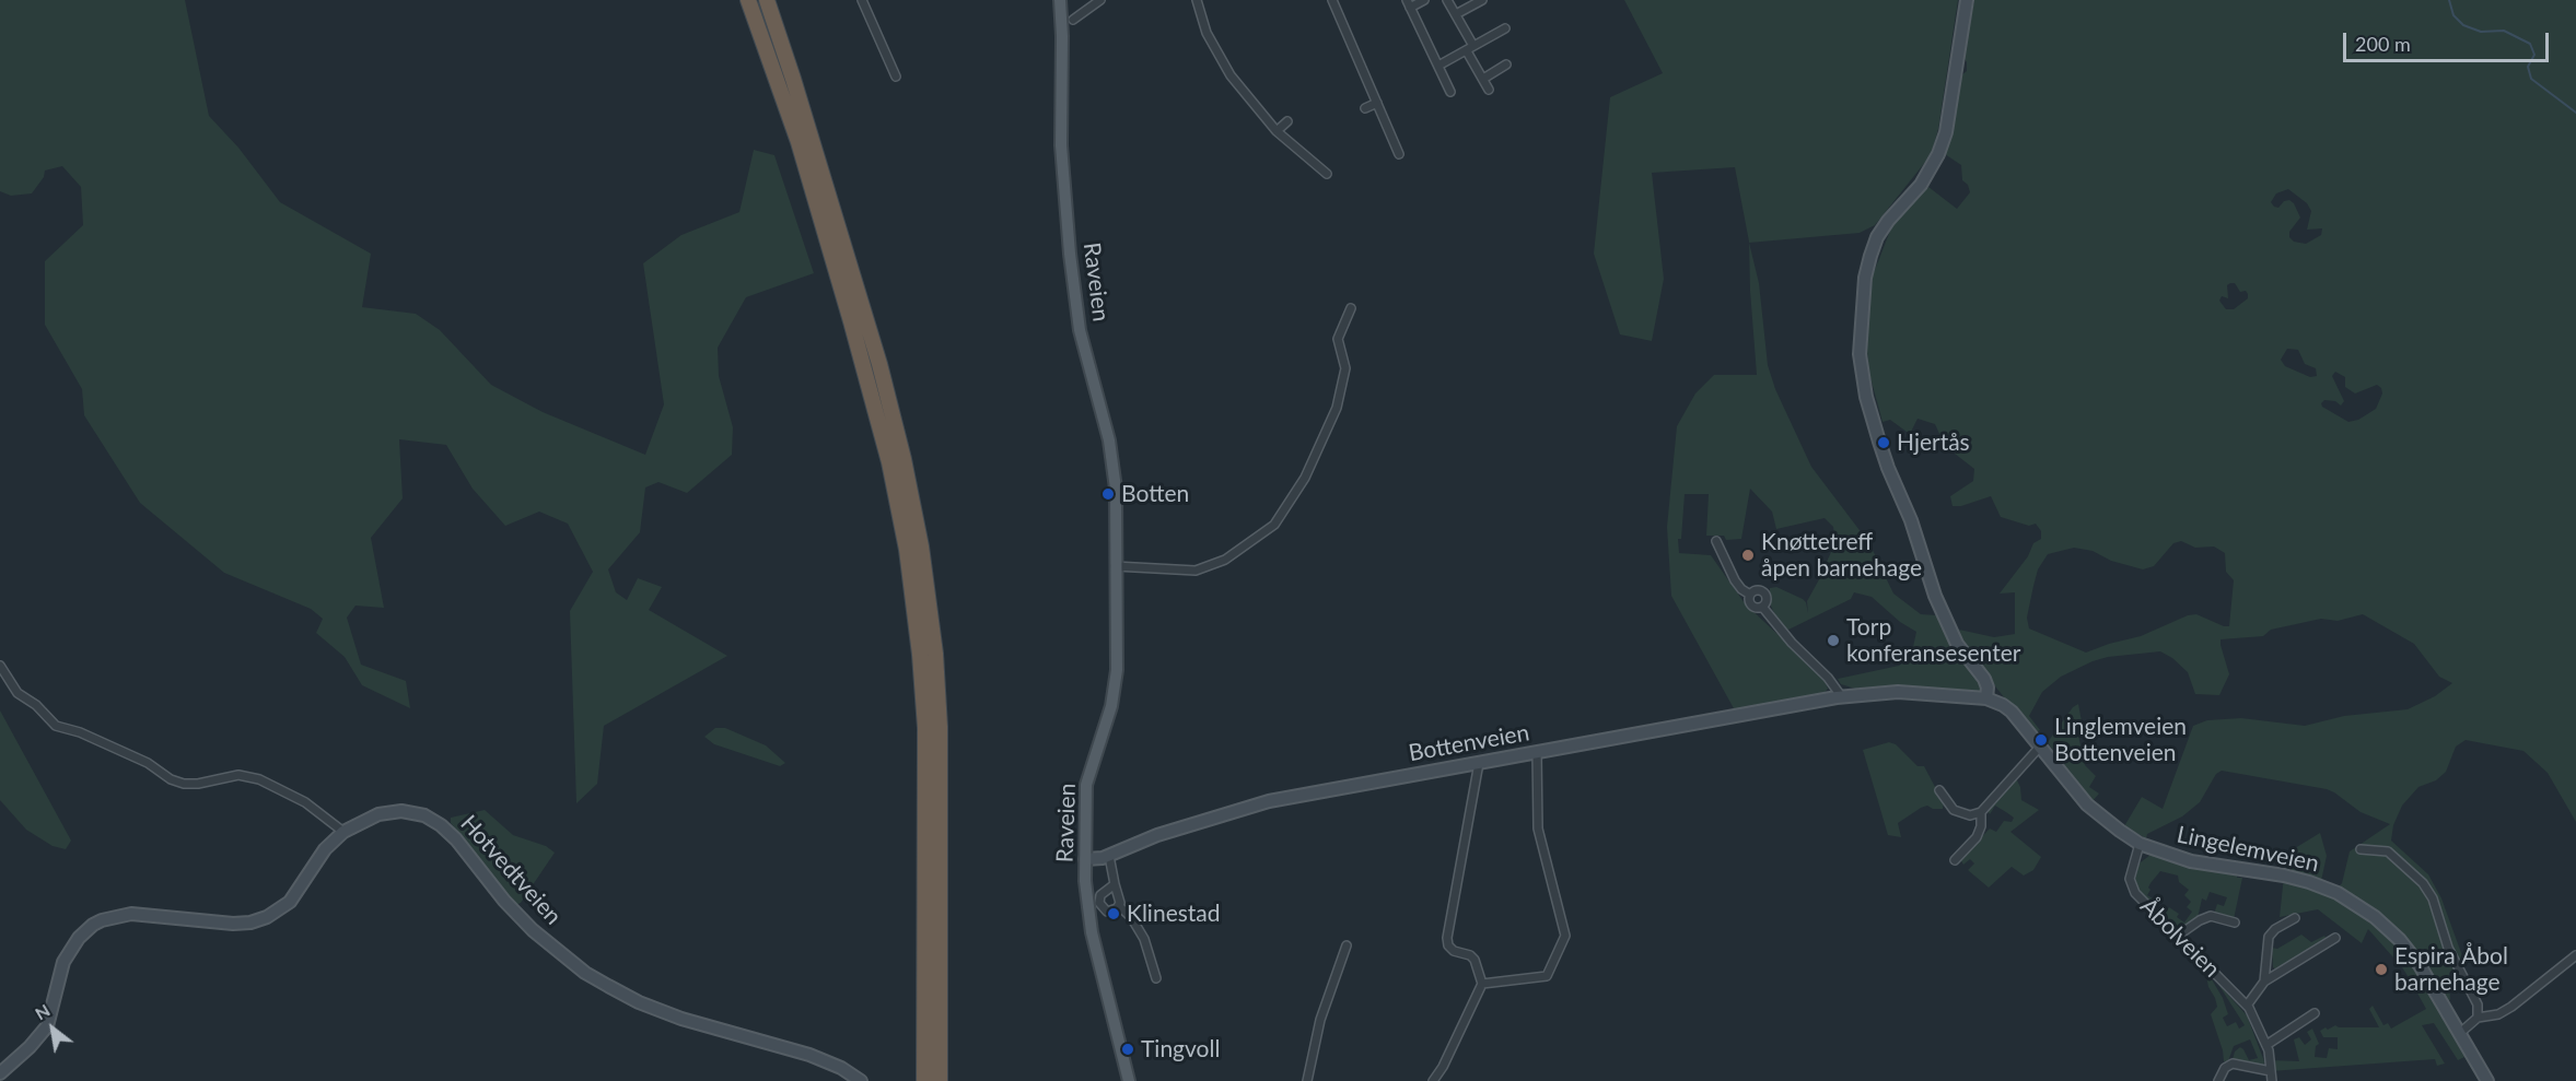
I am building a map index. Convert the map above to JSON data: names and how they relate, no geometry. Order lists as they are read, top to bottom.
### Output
{
  "streets": {
    "main road": [
      "Raveien",
      "Bottenveien",
      "Lingelemveien",
      "Hotvedtveien"
    ],
    "street": ["Åbolveien"]
  },
  "crossings": [
    ["Raveien", "Bottenveien"],
    ["Bottenveien", "Lingelemveien"],
    ["Lingelemveien", "Åbolveien"]
  ],
  "places": [
    "Hjertås",
    "Botten",
    "Knøttetreff åpen barnehage",
    "Torp konferansesenter",
    "Linglemveien Bottenveien",
    "Klinestad",
    "Espira Åbol barnehage",
    "Tingvoll"
  ],
  "scale_bar": "200 m",
  "north": "top left"
}
